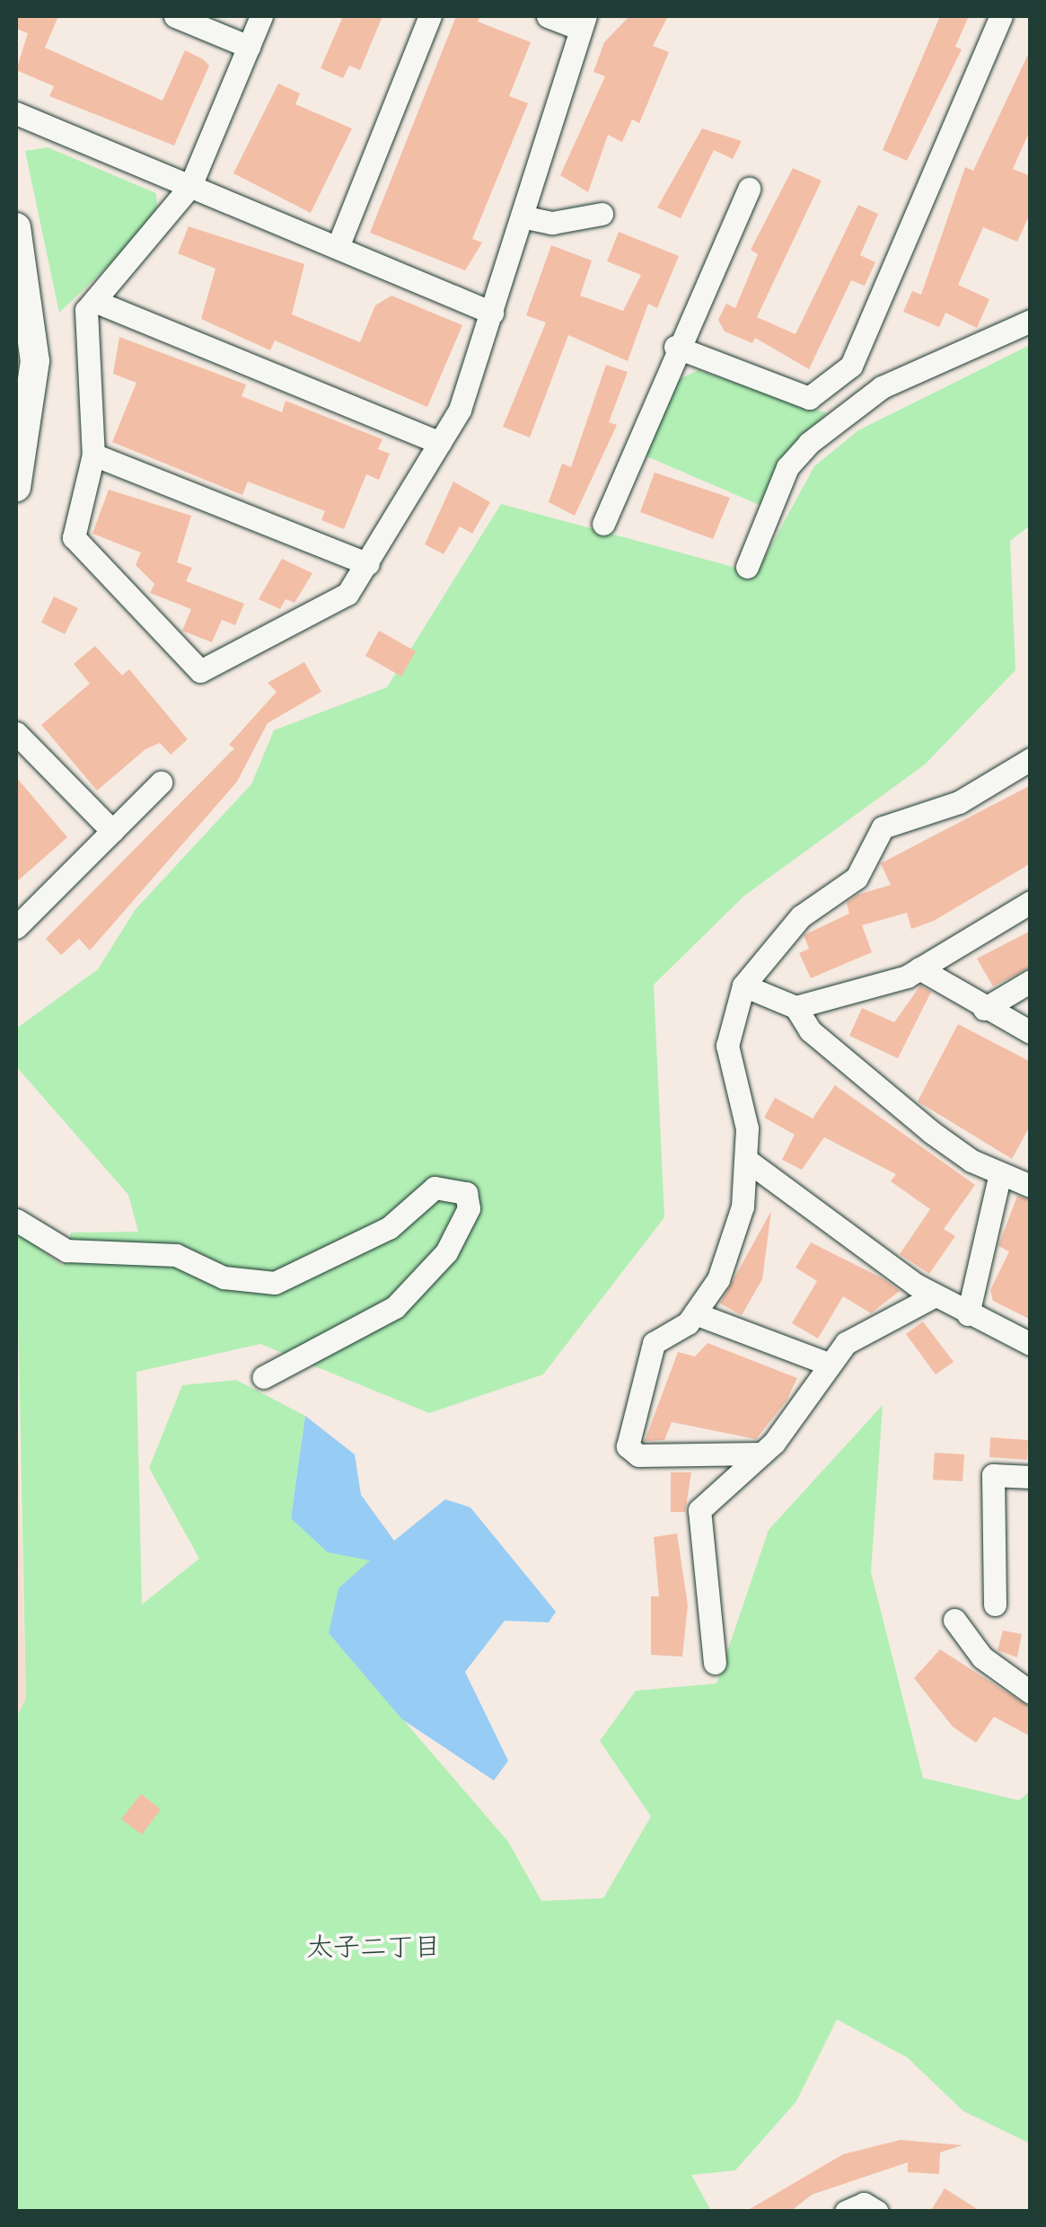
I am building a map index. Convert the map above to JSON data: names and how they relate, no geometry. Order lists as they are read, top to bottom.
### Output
{
  "districts": ["太子二丁目"]
}
